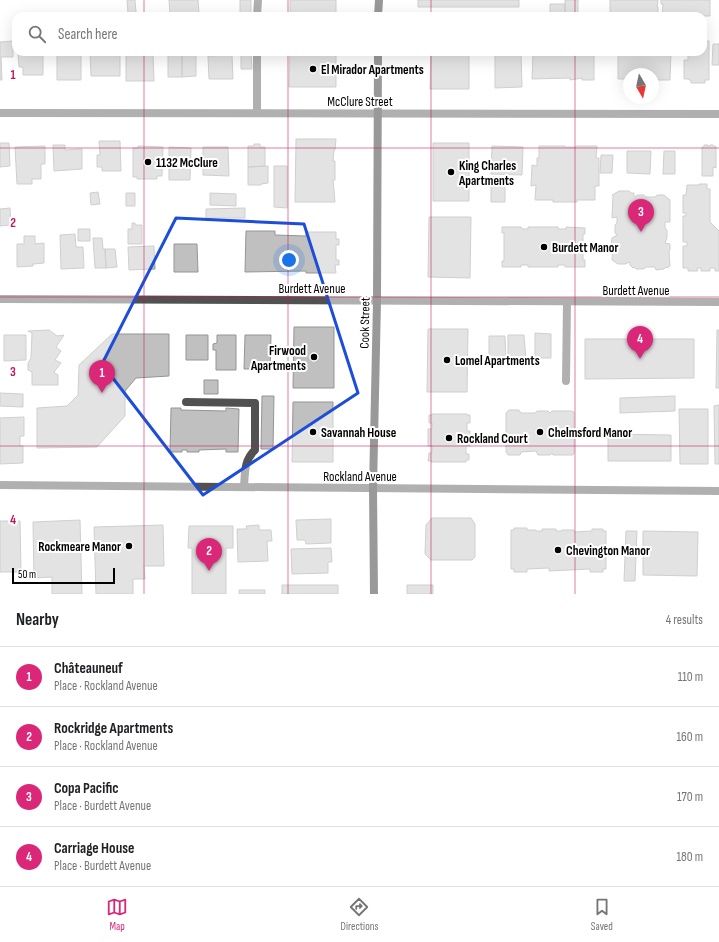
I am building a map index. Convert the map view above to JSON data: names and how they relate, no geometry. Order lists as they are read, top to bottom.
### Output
{
  "streets": {
    "main road": ["Cook Street"],
    "street": ["McClure Street", "Burdett Avenue", "Rockland Avenue"]
  },
  "crossings": [
    ["McClure Street", "Cook Street"],
    ["Burdett Avenue", "Cook Street"],
    ["Cook Street", "Rockland Avenue"]
  ],
  "places": [
    "El Mirador Apartments",
    "1132 McClure",
    "King Charles Apartments",
    "Burdett Manor",
    "Firwood Apartments",
    "Lomel Apartments",
    "Savannah House",
    "Chelmsford Manor",
    "Rockland Court",
    "Rockmeare Manor",
    "Chevington Manor"
  ],
  "scale_bar": "50 m",
  "north": "bottom",
  "page": {
    "search": "Search here",
    "pins": [
      "3",
      "4",
      "1",
      "2"
    ],
    "scale": "50 m",
    "heading": ["Nearby", "4 results"],
    "list": [
      {
        "mark": "1",
        "name": "Châteauneuf",
        "note": "Place · Rockland Avenue",
        "value": "110 m"
      },
      {
        "mark": "2",
        "name": "Rockridge Apartments",
        "note": "Place · Rockland Avenue",
        "value": "160 m"
      },
      {
        "mark": "3",
        "name": "Copa Pacific",
        "note": "Place · Burdett Avenue",
        "value": "170 m"
      },
      {
        "mark": "4",
        "name": "Carriage House",
        "note": "Place · Burdett Avenue",
        "value": "180 m"
      }
    ],
    "nav": ["Map", "Directions", "Saved"]
  },
  "grid": {
    "rows": [
      "1",
      "2",
      "3",
      "4"
    ]
  }
}
